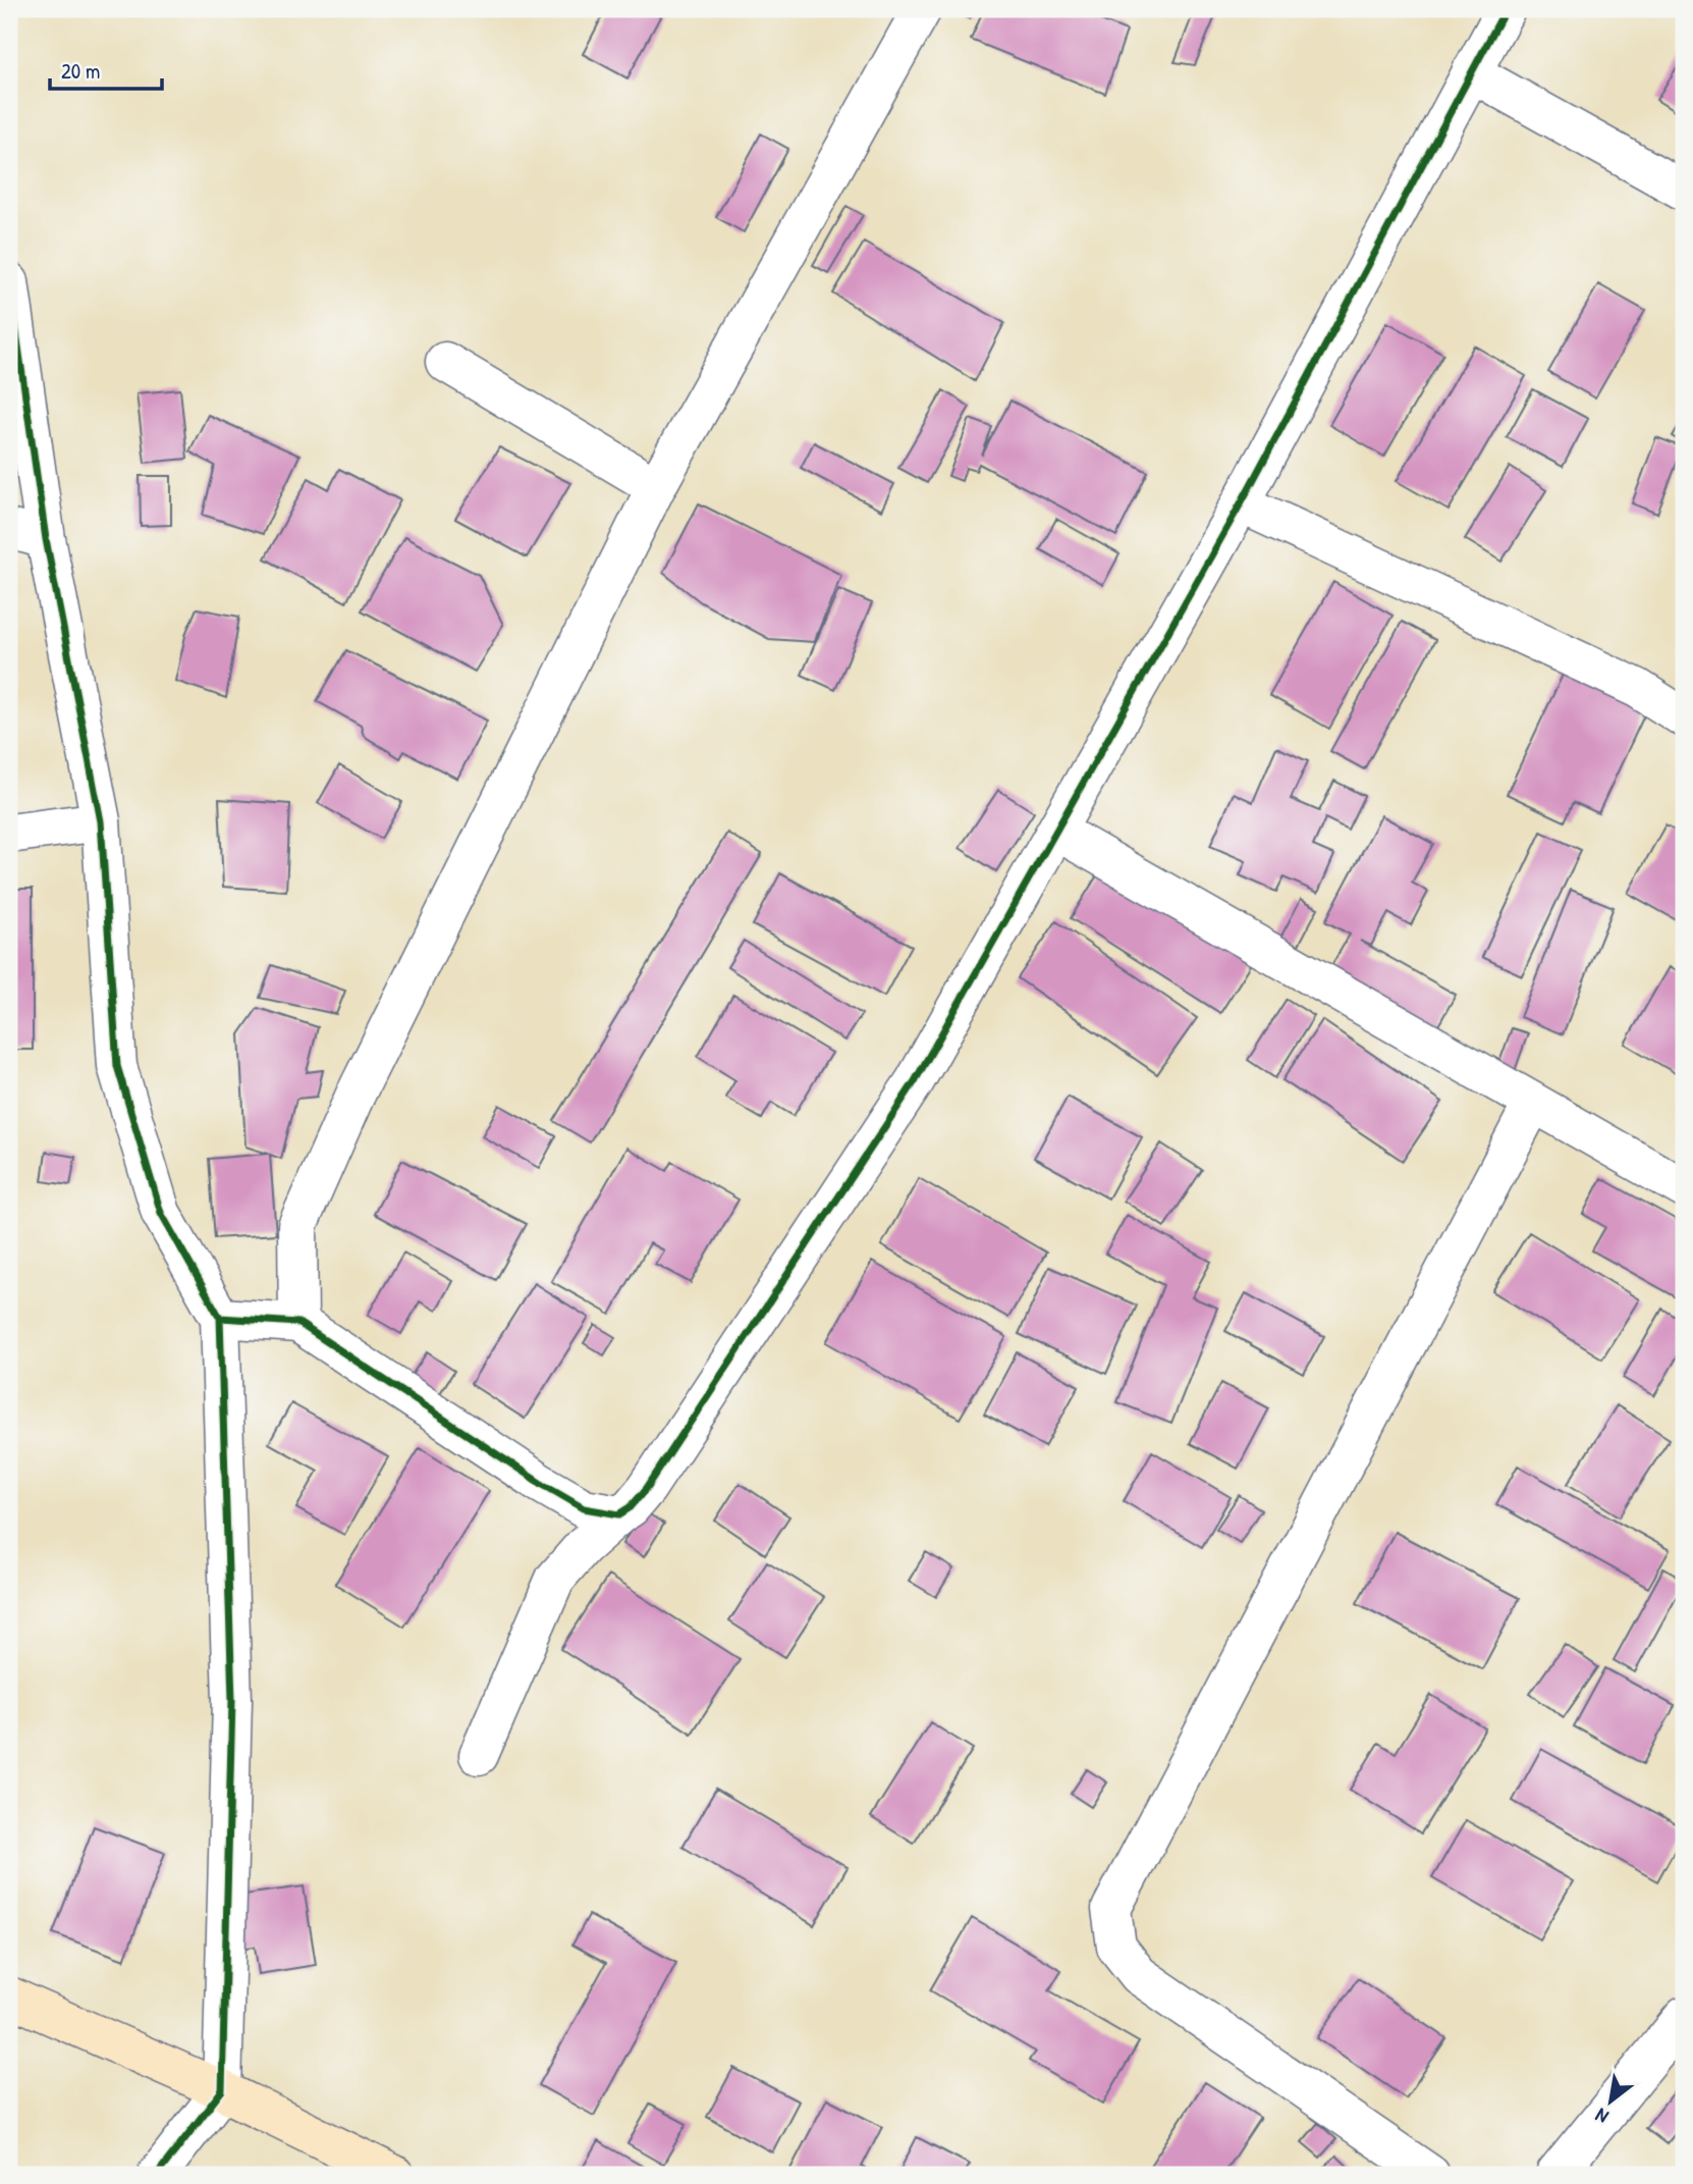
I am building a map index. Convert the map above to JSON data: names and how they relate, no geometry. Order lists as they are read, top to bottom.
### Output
{
  "scale_bar": "20 m",
  "north": "bottom left"
}
